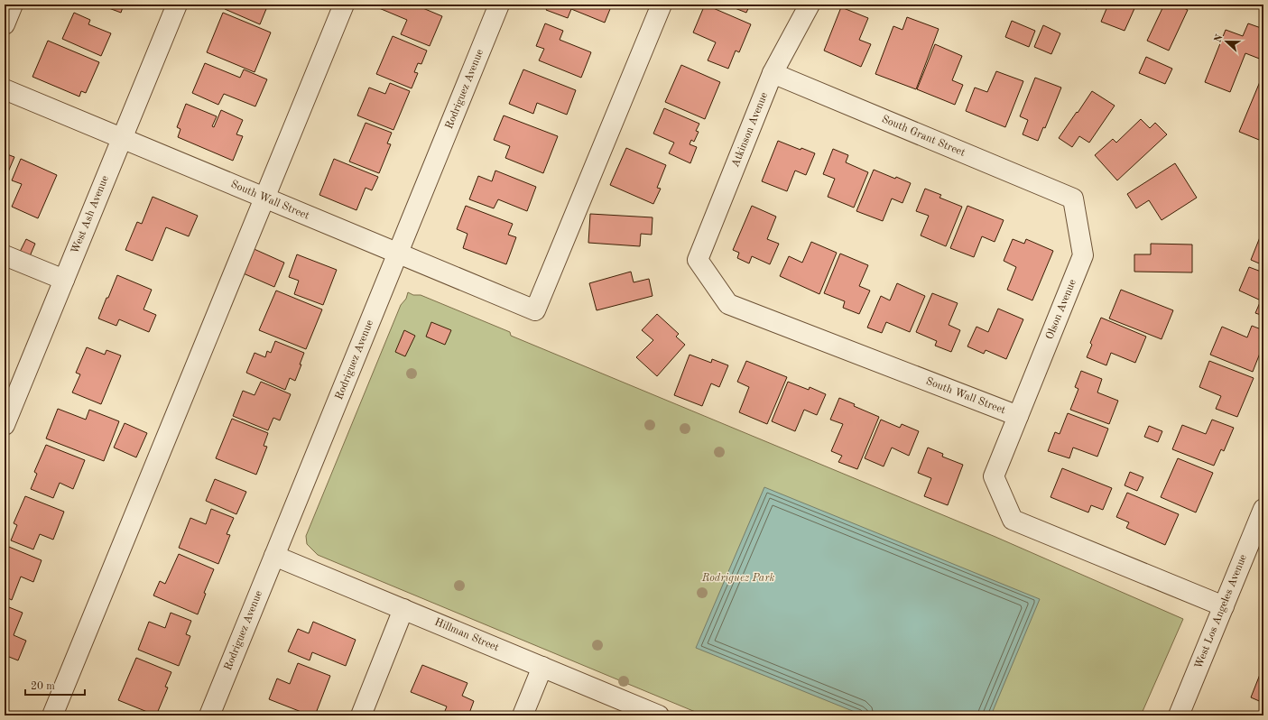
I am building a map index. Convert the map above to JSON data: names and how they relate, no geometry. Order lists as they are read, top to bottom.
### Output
{
  "streets": {
    "street": [
      "Rodriguez Avenue",
      "Atkinson Avenue",
      "South Grant Street",
      "South Wall Street",
      "West Ash Avenue",
      "Olson Avenue",
      "West Los Angeles Avenue",
      "Hillman Street"
    ]
  },
  "crossings": [
    ["Rodriguez Avenue", "South Wall Street"],
    ["Rodriguez Avenue", "Hillman Street"],
    ["Atkinson Avenue", "South Grant Street"],
    ["Atkinson Avenue", "South Wall Street"],
    ["South Grant Street", "Olson Avenue"],
    ["South Wall Street", "West Ash Avenue"],
    ["South Wall Street", "Olson Avenue"],
    ["South Wall Street", "West Los Angeles Avenue"]
  ],
  "parks": ["Rodriguez Park"],
  "scale_bar": "20 m",
  "north": "left"
}
